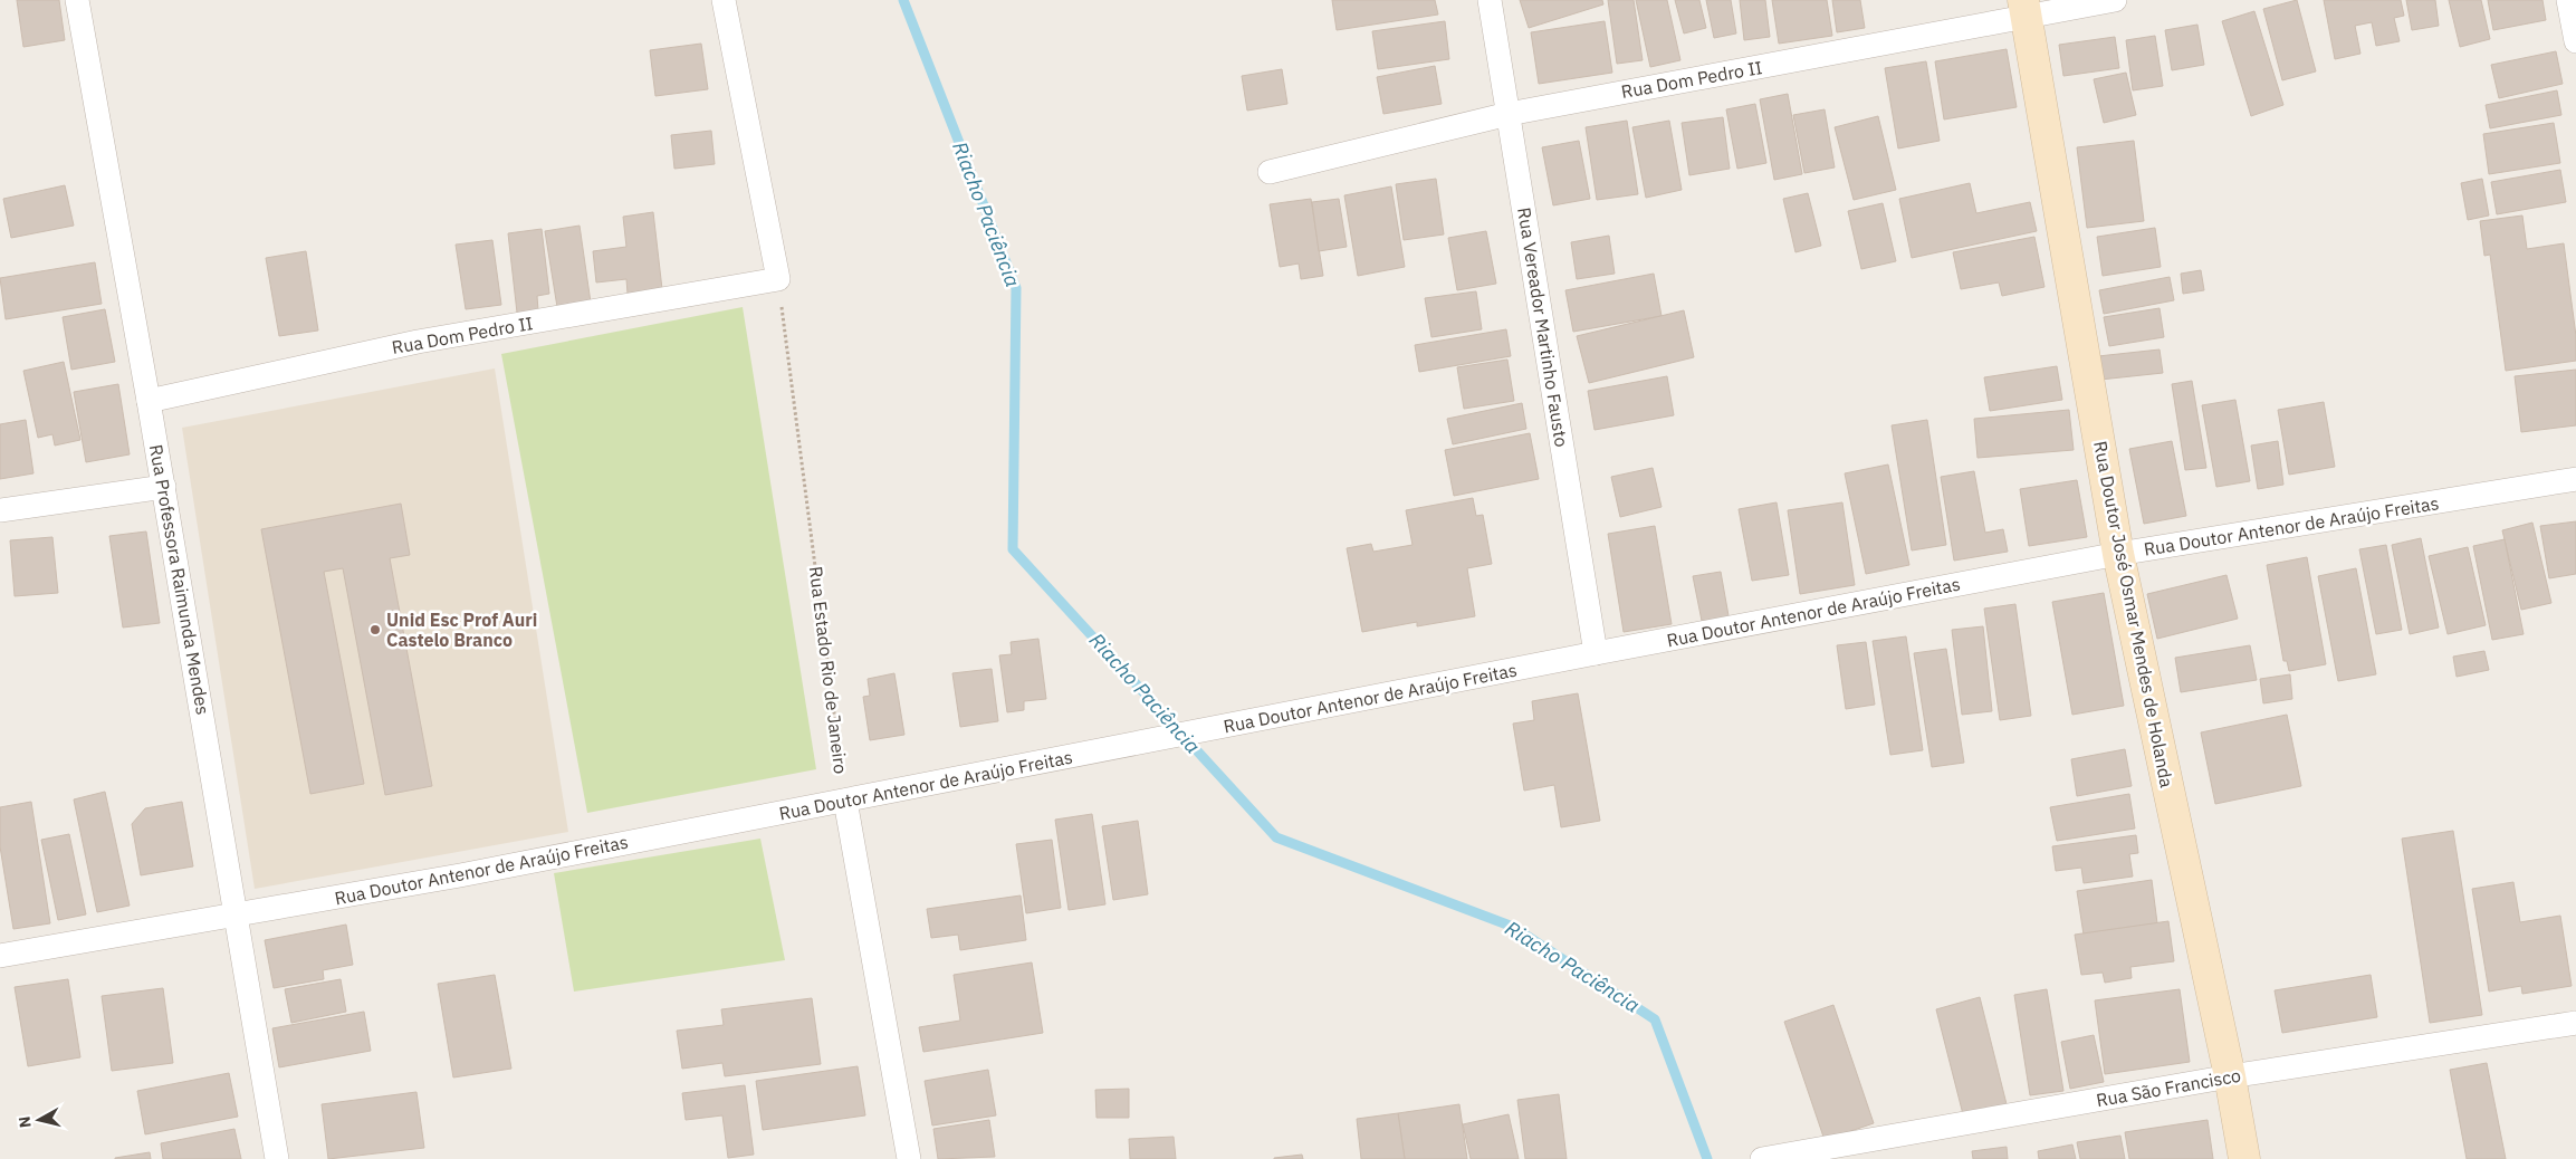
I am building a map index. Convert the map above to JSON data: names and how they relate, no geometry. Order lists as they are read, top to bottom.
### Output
{
  "streets": {
    "street": [
      "Rua Dom Pedro II",
      "Rua Vereador Martinho Fausto",
      "Rua Doutor Antenor de Araújo Freitas",
      "Rua Professora Raimunda Mendes",
      "Rua Doutor José Osmar Mendes de Holanda",
      "Rua Estado Rio de Janeiro",
      "Rua São Francisco"
    ]
  },
  "crossings": [
    ["Rua Dom Pedro II", "Rua Vereador Martinho Fausto"],
    ["Rua Dom Pedro II", "Rua Professora Raimunda Mendes"],
    ["Rua Dom Pedro II", "Rua Doutor José Osmar Mendes de Holanda"],
    ["Rua Dom Pedro II", "Rua Estado Rio de Janeiro"],
    ["Rua Vereador Martinho Fausto", "Rua Doutor Antenor de Araújo Freitas"],
    ["Rua Doutor Antenor de Araújo Freitas", "Rua Professora Raimunda Mendes"],
    ["Rua Doutor Antenor de Araújo Freitas", "Rua Doutor José Osmar Mendes de Holanda"],
    ["Rua Doutor Antenor de Araújo Freitas", "Rua Estado Rio de Janeiro"],
    ["Rua Doutor José Osmar Mendes de Holanda", "Rua São Francisco"]
  ],
  "water": ["Riacho Paciência"],
  "places": ["Unid Esc Prof Auri Castelo Branco"],
  "north": "left"
}
